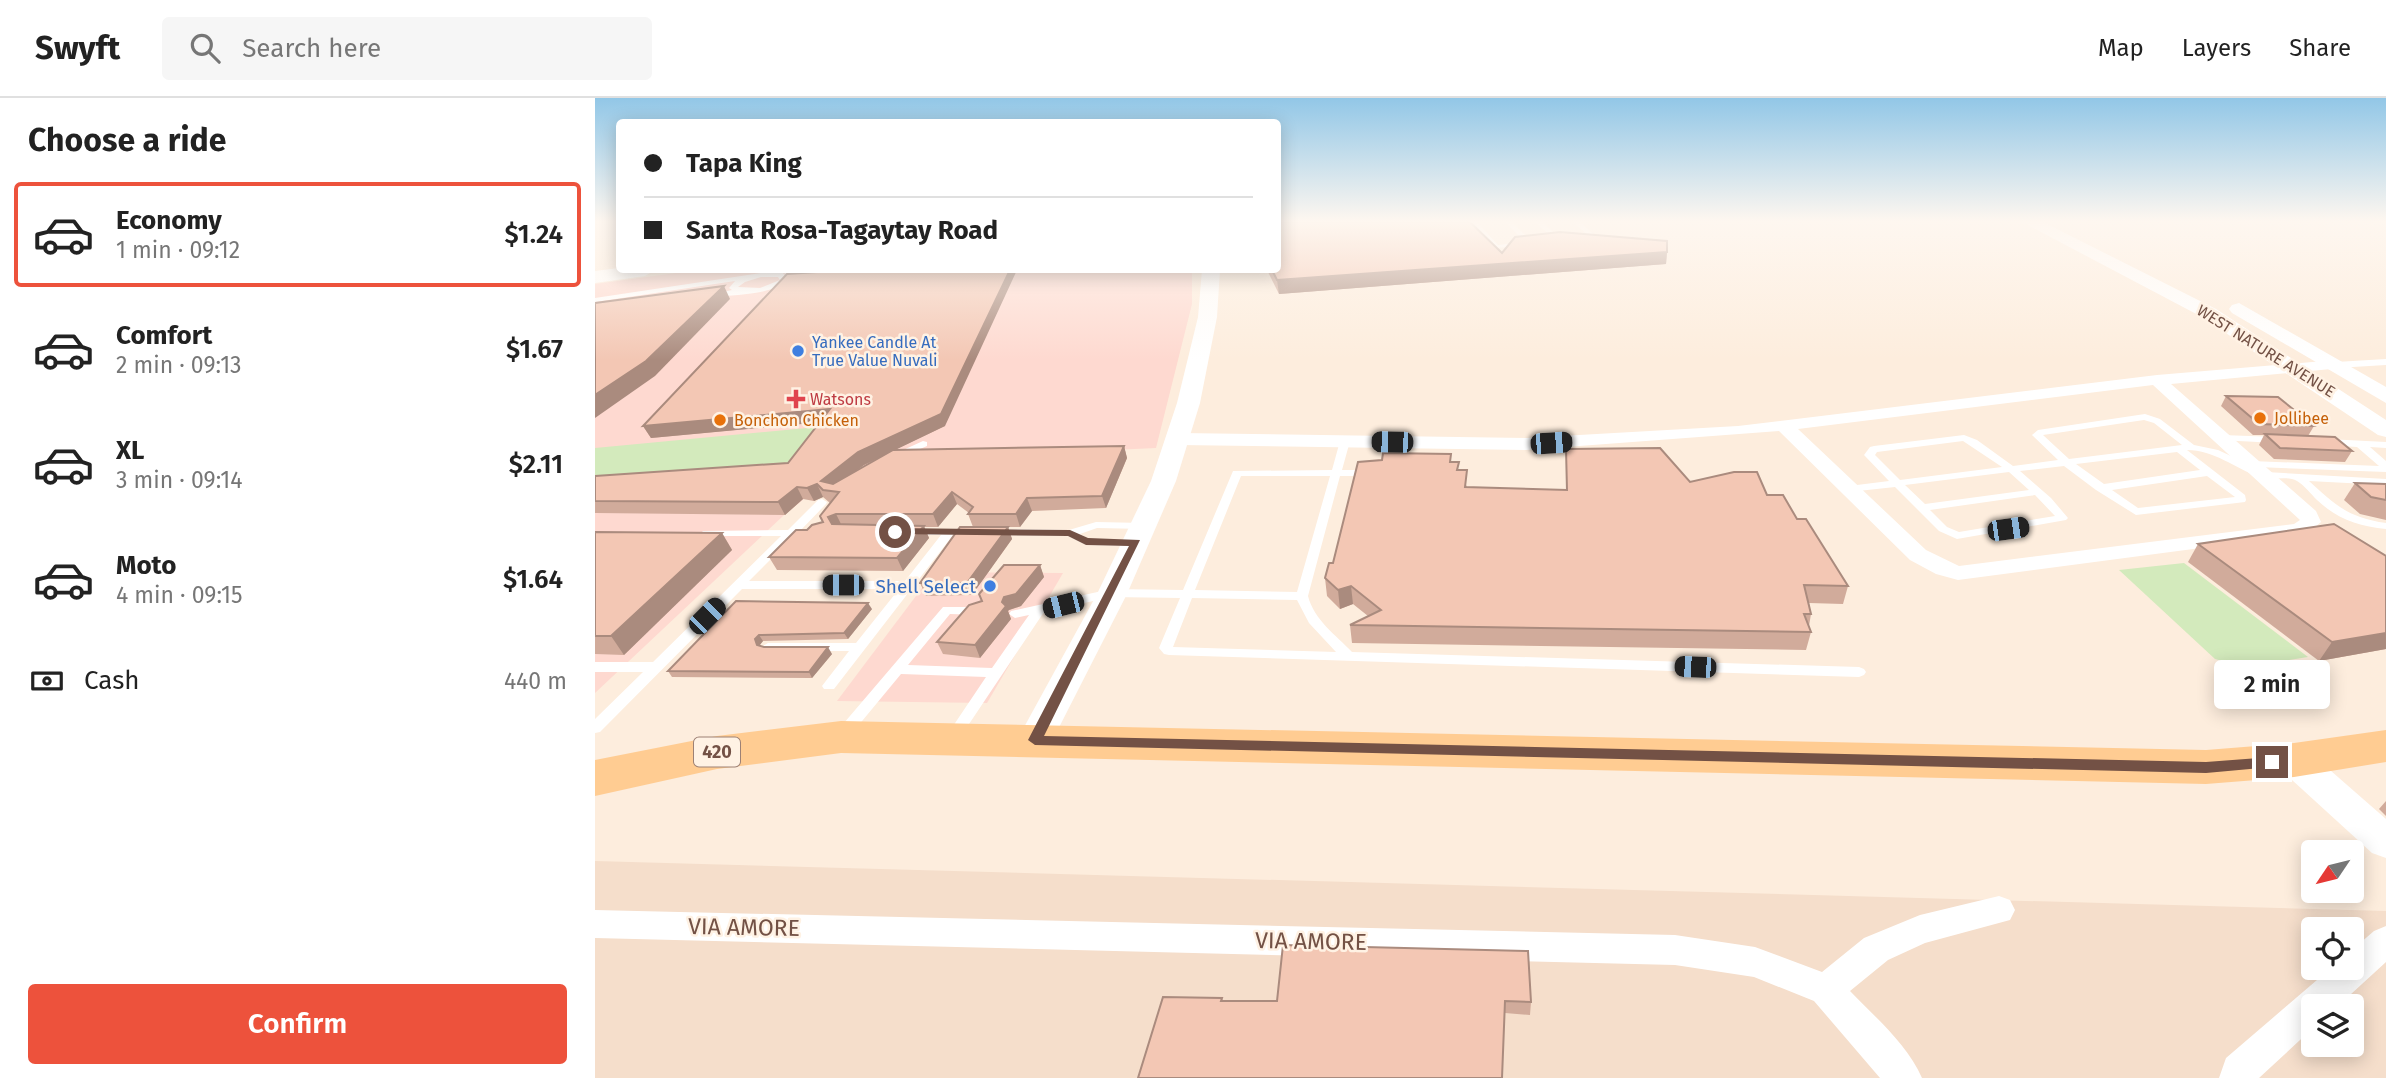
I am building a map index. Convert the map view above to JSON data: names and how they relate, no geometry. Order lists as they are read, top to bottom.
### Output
{
  "streets": {
    "main road": ["420"],
    "street": ["WEST NATURE AVENUE", "VIA AMORE"]
  },
  "places": {
    "other": [
      "Yankee Candle At True Value Nuvali",
      "Jollibee",
      "Bonchon Chicken",
      "Shell Select"
    ],
    "health": ["Watsons"]
  },
  "north": "bottom left",
  "page": {
    "header": "Swyft",
    "search": "Search here",
    "nav": ["Map", "Layers", "Share"],
    "heading": "Choose a ride",
    "banner": ["Tapa King", "Santa Rosa-Tagaytay Road"],
    "list": [
      {
        "name": "Economy",
        "note": "1 min · 09:12",
        "value": "$1.24"
      },
      {
        "name": "Comfort",
        "note": "2 min · 09:13",
        "value": "$1.67"
      },
      {
        "name": "XL",
        "note": "3 min · 09:14",
        "value": "$2.11"
      },
      {
        "name": "Moto",
        "note": "4 min · 09:15",
        "value": "$1.64"
      }
    ],
    "pay": ["Cash", "440 m"],
    "bubble": "2 min",
    "buttons": "Confirm"
  }
}
